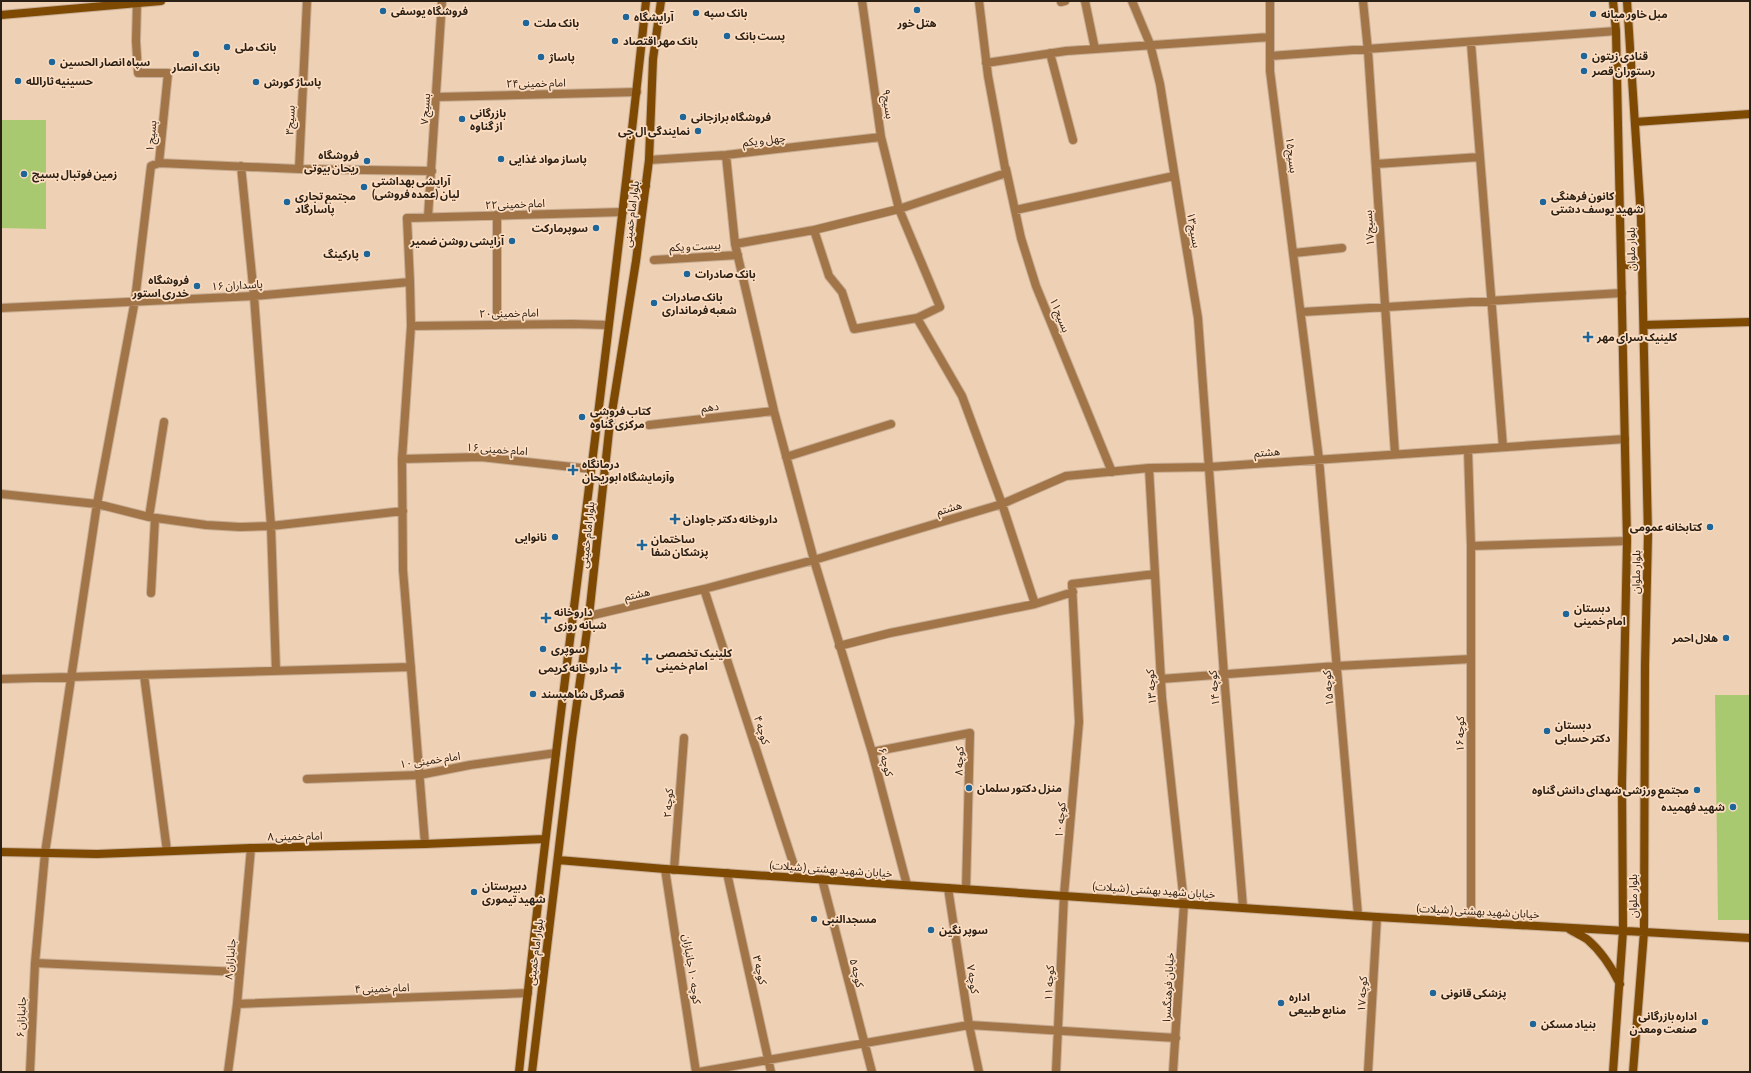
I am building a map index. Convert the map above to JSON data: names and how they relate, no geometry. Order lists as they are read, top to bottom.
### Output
{
  "streets": {
    "main road": [
      "بلوار امام خمینی",
      "بلوار ملوان",
      "امام خمینی ۸",
      "خیابان شهید بهشتی ( شیلات)"
    ],
    "street": [
      "امام خمینی۲۴",
      "بسیج۹",
      "بسیج ۷",
      "بسیج۳",
      "بسیج ۱",
      "چهل و یکم",
      "بسیج۱۵",
      "امام خمینی۲۲",
      "بسیج۱۷",
      "بسیج۱۳",
      "بیست و یکم",
      "پاسداران ۱۶",
      "امام خمینی۲۰",
      "بسیج۱۱",
      "دهم",
      "امام خمینی ۱۶",
      "هشتم",
      "کوچه ۱۳",
      "کوچه ۱۴",
      "کوچه ۱۵",
      "کوچه ۴",
      "کوچه ۱۶",
      "امام خمینی ۱۰",
      "کوچه ۸",
      "کوچه ۶",
      "کوچه ۲",
      "کوچه ۱۰",
      "جانبازان ۸",
      "کوچه ۱۰ جانبازان",
      "کوچه ۳",
      "کوچه ۵",
      "کوچه ۷",
      "کوچه ۱۱",
      "خیابان فرهنگسرا",
      "امام خمینی ۴",
      "کوچه ۱۷",
      "جانبازان ۶"
    ]
  },
  "crossings": [
    ["امام خمینی۲۴", "بسیج ۷"],
    ["امام خمینی۲۴", "بلوار امام خمینی"],
    ["بسیج۹", "چهل و یکم"],
    ["بسیج۹", "بسیج۱۱"],
    ["بسیج ۷", "بسیج ۱"],
    ["بسیج ۷", "امام خمینی۲۲"],
    ["بسیج۳", "بسیج ۱"],
    ["بسیج ۱", "جانبازان ۶"],
    ["چهل و یکم", "بلوار امام خمینی"],
    ["چهل و یکم", "کوچه ۶"],
    ["بسیج۱۵", "کوچه ۱۵"],
    ["امام خمینی۲۲", "بلوار امام خمینی"],
    ["امام خمینی۲۲", "پاسداران ۱۶"],
    ["بلوار امام خمینی", "امام خمینی۲۰"],
    ["بلوار امام خمینی", "امام خمینی ۱۶"],
    ["بلوار امام خمینی", "هشتم"],
    ["بلوار امام خمینی", "امام خمینی ۱۰"],
    ["بلوار امام خمینی", "امام خمینی ۸"],
    ["بلوار امام خمینی", "خیابان شهید بهشتی ( شیلات)"],
    ["بلوار امام خمینی", "امام خمینی ۴"],
    ["بسیج۱۷", "هشتم"],
    ["بسیج۱۳", "هشتم"],
    ["بسیج۱۳", "کوچه ۱۴"],
    ["بیست و یکم", "کوچه ۶"],
    ["بلوار ملوان", "هشتم"],
    ["بلوار ملوان", "خیابان شهید بهشتی ( شیلات)"],
    ["پاسداران ۱۶", "جانبازان ۶"],
    ["بسیج۱۱", "هشتم"],
    ["دهم", "کوچه ۶"],
    ["هشتم", "کوچه ۱۳"],
    ["هشتم", "کوچه ۱۴"],
    ["هشتم", "کوچه ۱۵"],
    ["هشتم", "کوچه ۴"],
    ["هشتم", "کوچه ۱۶"],
    ["هشتم", "کوچه ۶"],
    ["کوچه ۱۳", "خیابان شهید بهشتی ( شیلات)"],
    ["کوچه ۱۳", "خیابان فرهنگسرا"],
    ["کوچه ۱۴", "خیابان شهید بهشتی ( شیلات)"],
    ["کوچه ۱۵", "خیابان شهید بهشتی ( شیلات)"],
    ["کوچه ۴", "خیابان شهید بهشتی ( شیلات)"],
    ["کوچه ۱۶", "خیابان شهید بهشتی ( شیلات)"],
    ["کوچه ۸", "کوچه ۶"],
    ["کوچه ۸", "خیابان شهید بهشتی ( شیلات)"],
    ["کوچه ۶", "خیابان شهید بهشتی ( شیلات)"],
    ["کوچه ۲", "خیابان شهید بهشتی ( شیلات)"],
    ["کوچه ۱۰", "خیابان شهید بهشتی ( شیلات)"],
    ["کوچه ۱۰", "کوچه ۱۱"],
    ["امام خمینی ۸", "جانبازان ۸"],
    ["امام خمینی ۸", "جانبازان ۶"],
    ["خیابان شهید بهشتی ( شیلات)", "کوچه ۱۰ جانبازان"],
    ["خیابان شهید بهشتی ( شیلات)", "کوچه ۳"],
    ["خیابان شهید بهشتی ( شیلات)", "کوچه ۵"],
    ["خیابان شهید بهشتی ( شیلات)", "کوچه ۷"],
    ["خیابان شهید بهشتی ( شیلات)", "کوچه ۱۱"],
    ["خیابان شهید بهشتی ( شیلات)", "خیابان فرهنگسرا"],
    ["خیابان شهید بهشتی ( شیلات)", "کوچه ۱۷"],
    ["جانبازان ۸", "امام خمینی ۴"]
  ],
  "places": {
    "other": [
      "هتل خور",
      "فروشگاه یوسفی",
      "بانک سپه",
      "مبل خاور میانه",
      "آرایشگاه",
      "بانک ملت",
      "پست بانک",
      "بانک مهر اقتصاد",
      "بانک ملی",
      "بانک انصار",
      "قنادى زیتون",
      "پاساژ",
      "سپاه انصار الحسین",
      "رستوران قصر",
      "حسینیه ثارالله",
      "پاساژ کورش",
      "فروشگاه برازجانی",
      "بازرگانی از گناوه",
      "نمایندگی ال جی",
      "پاساز مواد غذایی",
      "فروشگاه ریحان بیوتی",
      "زمین فوتبال بسیج",
      "آرایشی بهداشتی لیان (عمده فروشی)",
      "مجتمع تجاری پاسارگاد",
      "کانون فرهنگی شهید یوسف دشتی",
      "سوپرمارکت",
      "آرایشی روشن ضمیر",
      "پارکینگ",
      "بانک صادرات",
      "فروشگاه خدری استور",
      "بانک صادرات شعبه فرمانداری",
      "کتاب فروشى مرکزى گناوه",
      "کتابخانه عمومی",
      "نانوایی",
      "دبستان امام خمینی",
      "هلال احمر",
      "سوپری",
      "قصرگل شاهپسند",
      "دبستان دکتر حسابی",
      "منزل دکتور سلمان",
      "مجتمع ورزشی شهدای دانش گناوه",
      "شهید فهمیده",
      "دبیرستان شهید تیموری",
      "مسجدالنبی",
      "سوپر نگین",
      "پزشکی قانونی",
      "اداره منابع طبیعی",
      "اداره بازرگانی صنعت ومعدن",
      "بنیاد مسکن"
    ],
    "health": [
      "کلینیک سرای مهر",
      "درمانگاه وآزمایشگاه ابوریحان",
      "داروخانه دکتر جاودان",
      "ساختمان پزشکان شفا",
      "داروخانه شبانه روزی",
      "کلینیک تخصصی امام خمینی",
      "داروخانه کریمی"
    ]
  }
}
